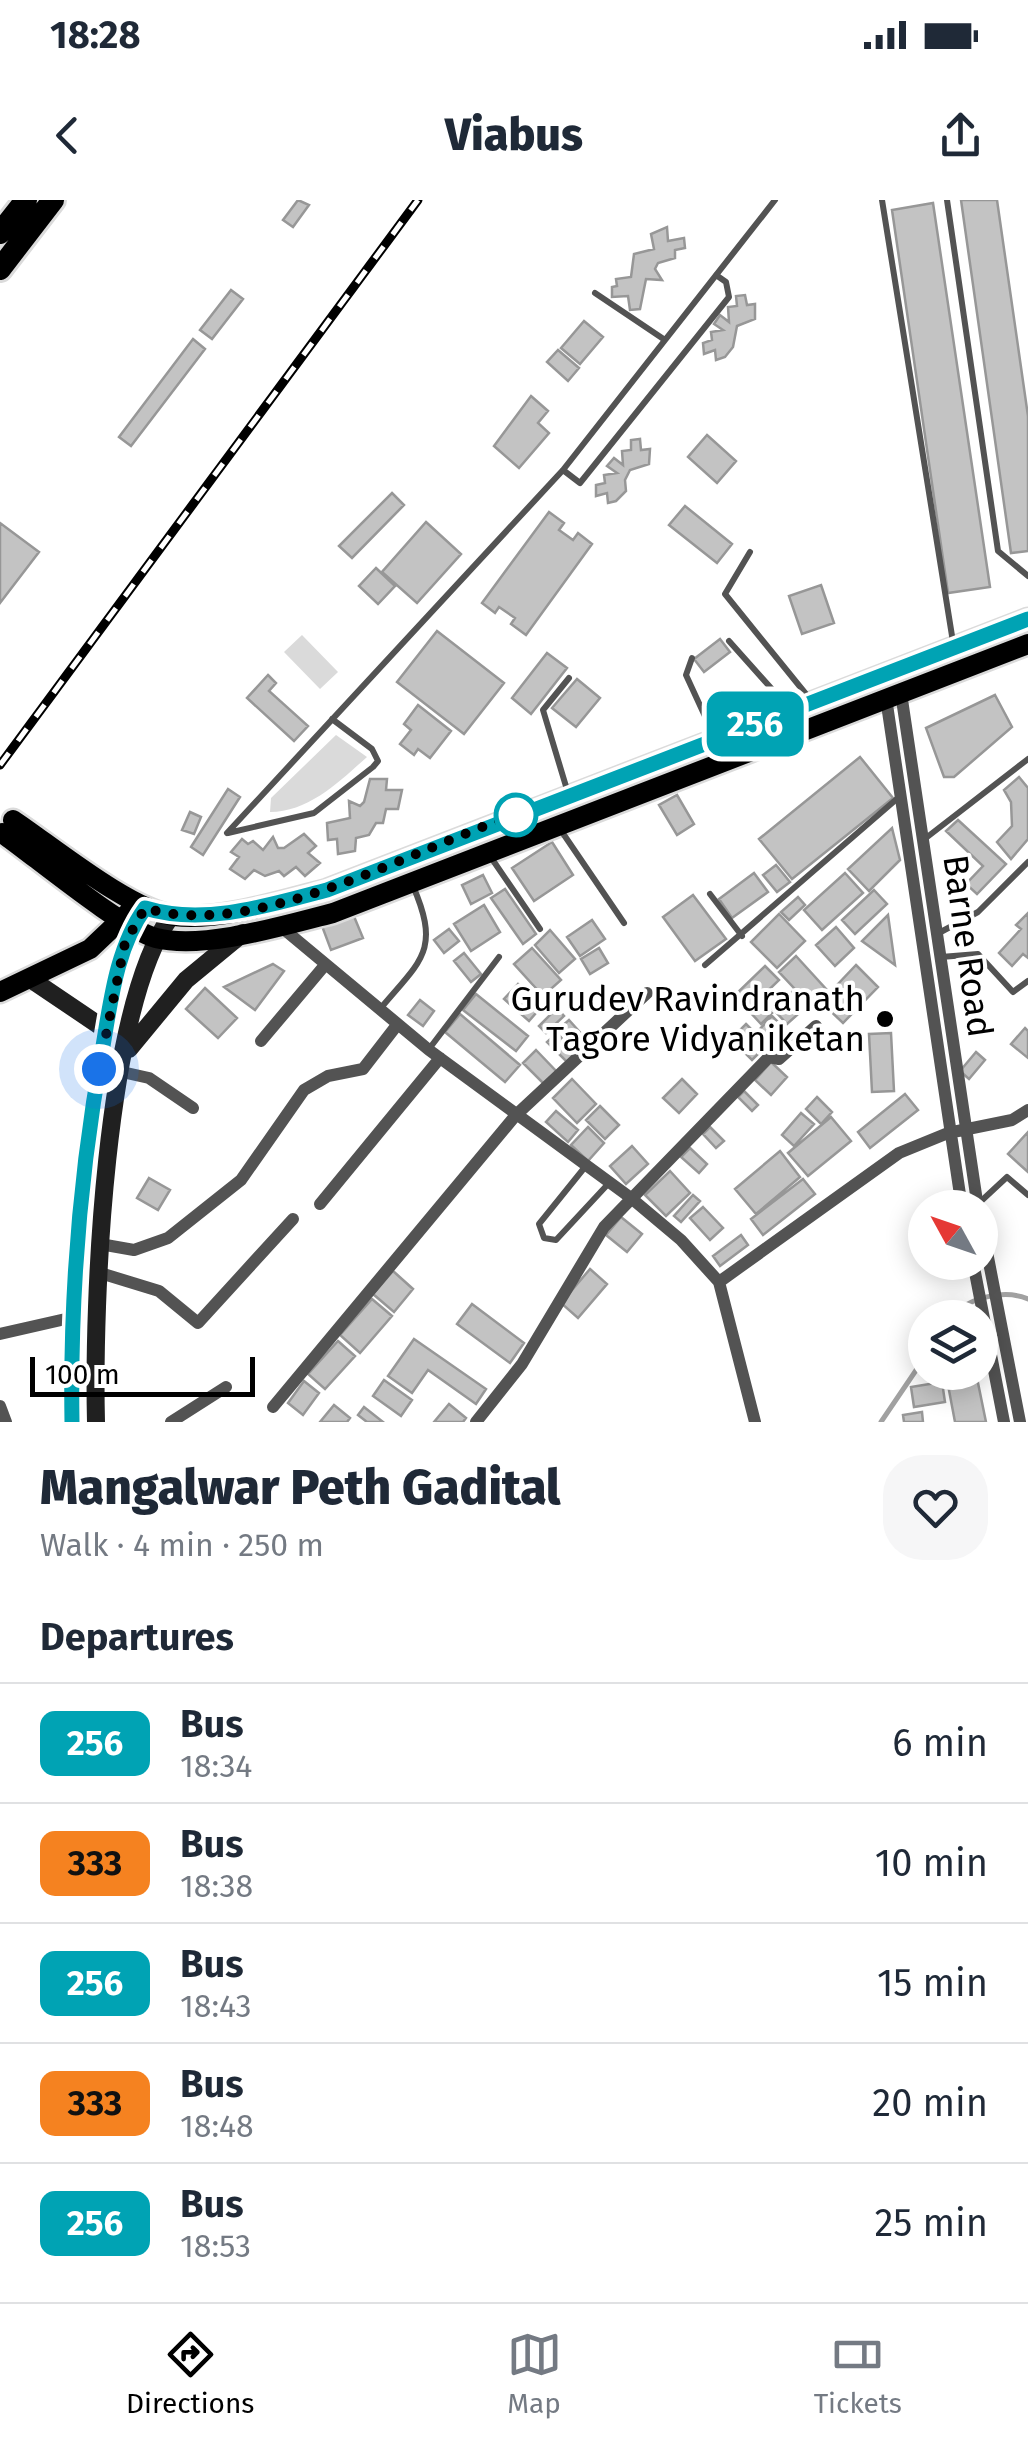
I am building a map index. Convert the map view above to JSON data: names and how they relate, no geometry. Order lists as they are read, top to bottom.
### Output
{
  "streets": {
    "street": ["Barne Road"]
  },
  "places": ["Gurudev Ravindranath Tagore Vidyaniketan"],
  "lines": ["bus line 256"],
  "scale_bar": "100 m",
  "north": "top left",
  "page": {
    "status": "18:28",
    "header": "Viabus",
    "on_map": "256",
    "scale": "100 m",
    "heading": [
      ["Mangalwar Peth Gadital", "Walk · 4 min · 250 m"],
      "Departures"
    ],
    "list": [
      {
        "mark": "256",
        "name": "Bus",
        "note": "18:34",
        "value": "6 min"
      },
      {
        "mark": "333",
        "name": "Bus",
        "note": "18:38",
        "value": "10 min"
      },
      {
        "mark": "256",
        "name": "Bus",
        "note": "18:43",
        "value": "15 min"
      },
      {
        "mark": "333",
        "name": "Bus",
        "note": "18:48",
        "value": "20 min"
      },
      {
        "mark": "256",
        "name": "Bus",
        "note": "18:53",
        "value": "25 min"
      }
    ],
    "tabs": ["Directions", "Map", "Tickets"]
  }
}
